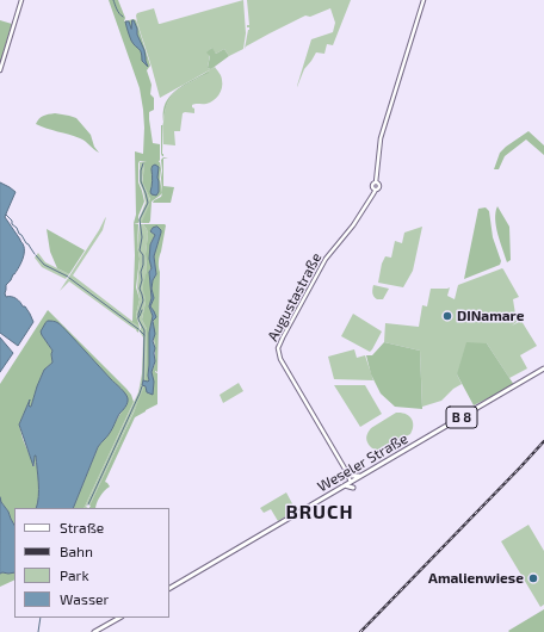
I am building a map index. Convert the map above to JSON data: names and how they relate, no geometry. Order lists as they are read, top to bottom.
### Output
{
  "streets": {
    "main road": ["Augustastraße", "B 8", "Weseler Straße"]
  },
  "crossings": [
    ["Augustastraße", "Weseler Straße"]
  ],
  "districts": ["BRUCH"],
  "places": ["DINamare", "Amalienwiese"],
  "legend": [
    "Straße",
    "Bahn",
    "Park",
    "Wasser"
  ]
}
